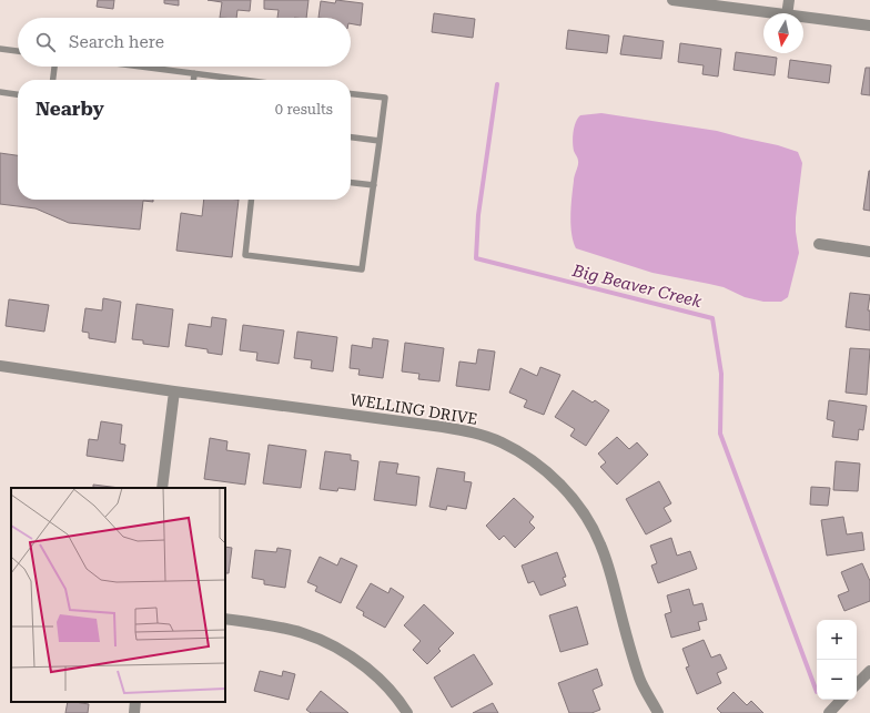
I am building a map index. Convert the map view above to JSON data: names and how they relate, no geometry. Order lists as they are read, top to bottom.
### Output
{
  "streets": {
    "street": ["WELLING DRIVE"]
  },
  "water": ["Big Beaver Creek"],
  "north": "bottom",
  "page": {
    "search": "Search here",
    "heading": ["Nearby", "0 results"],
    "map_buttons": ["+", "−"]
  }
}
